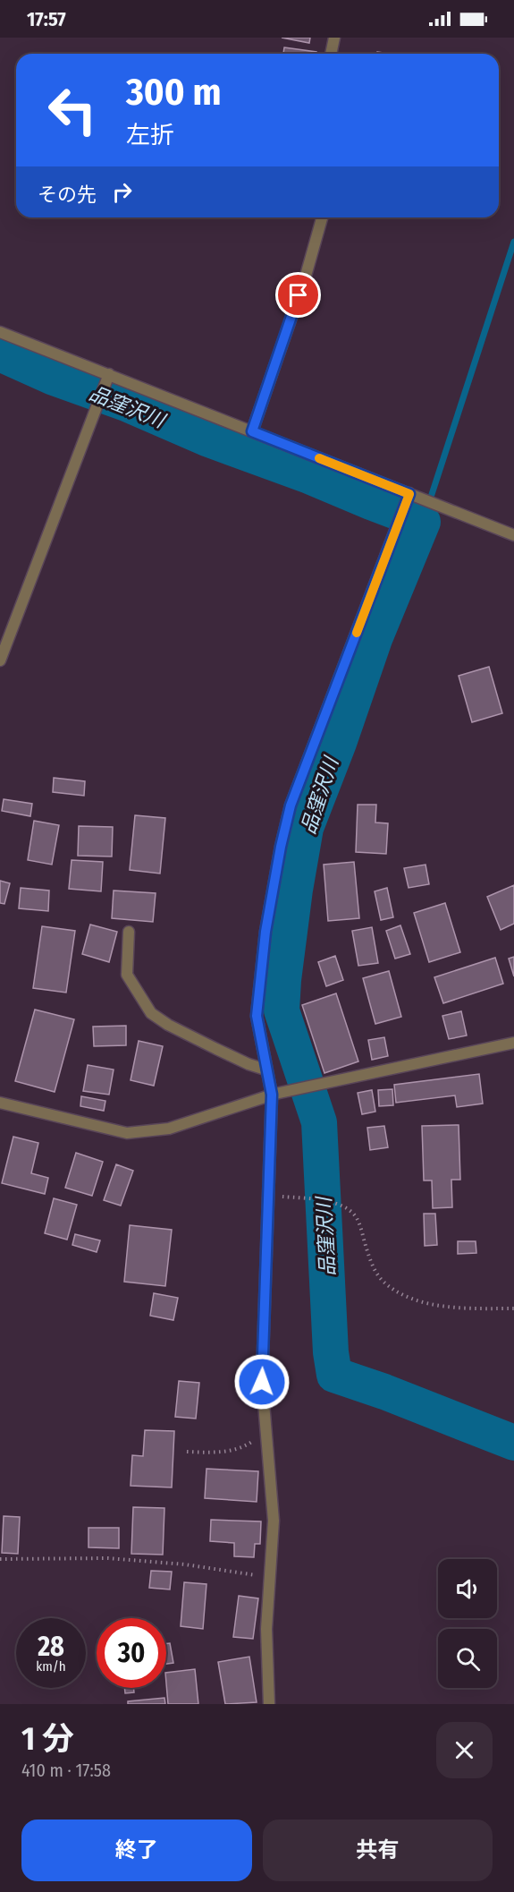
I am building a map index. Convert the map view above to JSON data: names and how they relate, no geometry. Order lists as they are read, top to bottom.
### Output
{
  "water": ["品窪沢川"],
  "page": {
    "status": "17:57",
    "turn": ["300 m", "左折"],
    "then": "その先",
    "speed": "28 km/h",
    "limit": "30",
    "heading": ["1 分", "410 m · 17:58"],
    "buttons": ["終了", "共有"]
  }
}
